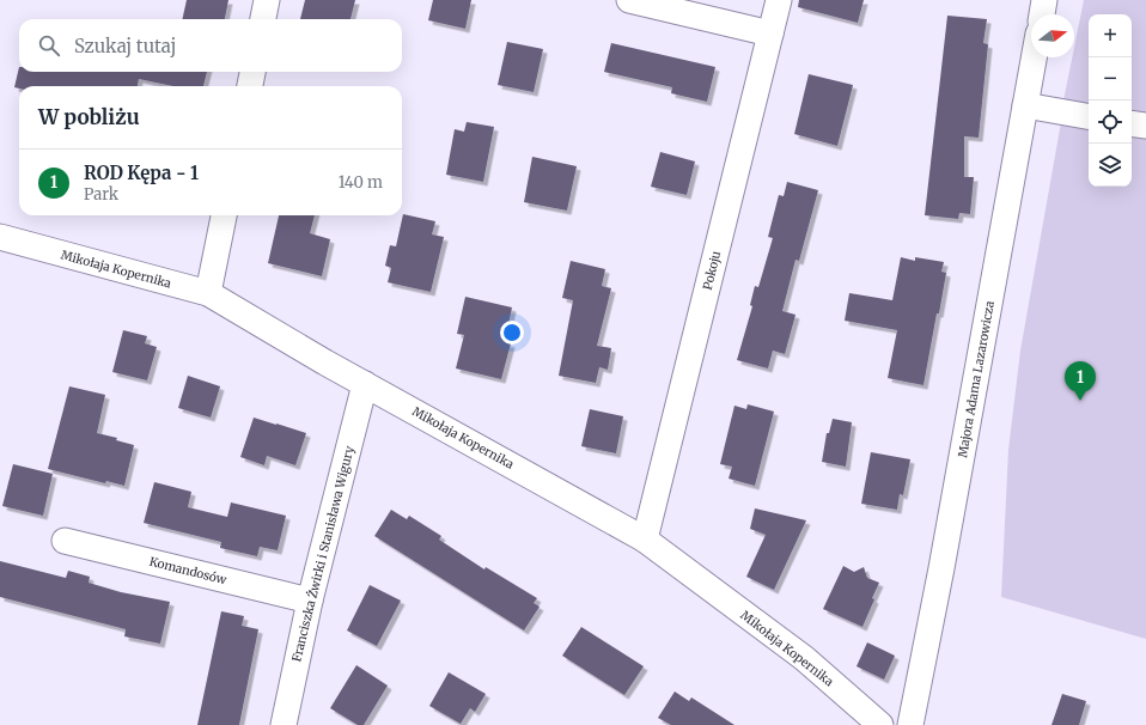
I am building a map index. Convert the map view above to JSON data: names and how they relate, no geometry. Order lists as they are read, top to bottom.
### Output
{
  "streets": {
    "street": [
      "Mikołaja Kopernika",
      "Pokoju",
      "Majora Adama Lazarowicza",
      "Franciszka Żwirki i Stanisława Wigury",
      "Komandosów"
    ]
  },
  "crossings": [
    ["Mikołaja Kopernika", "Pokoju"],
    ["Mikołaja Kopernika", "Franciszka Żwirki i Stanisława Wigury"],
    ["Franciszka Żwirki i Stanisława Wigury", "Komandosów"]
  ],
  "north": "right",
  "page": {
    "map_buttons": ["+", "−"],
    "search": "Szukaj tutaj",
    "heading": "W pobliżu",
    "list": [
      {
        "mark": "1",
        "name": "ROD Kępa - 1",
        "note": "Park",
        "value": "140 m"
      }
    ],
    "pins": "1"
  }
}
